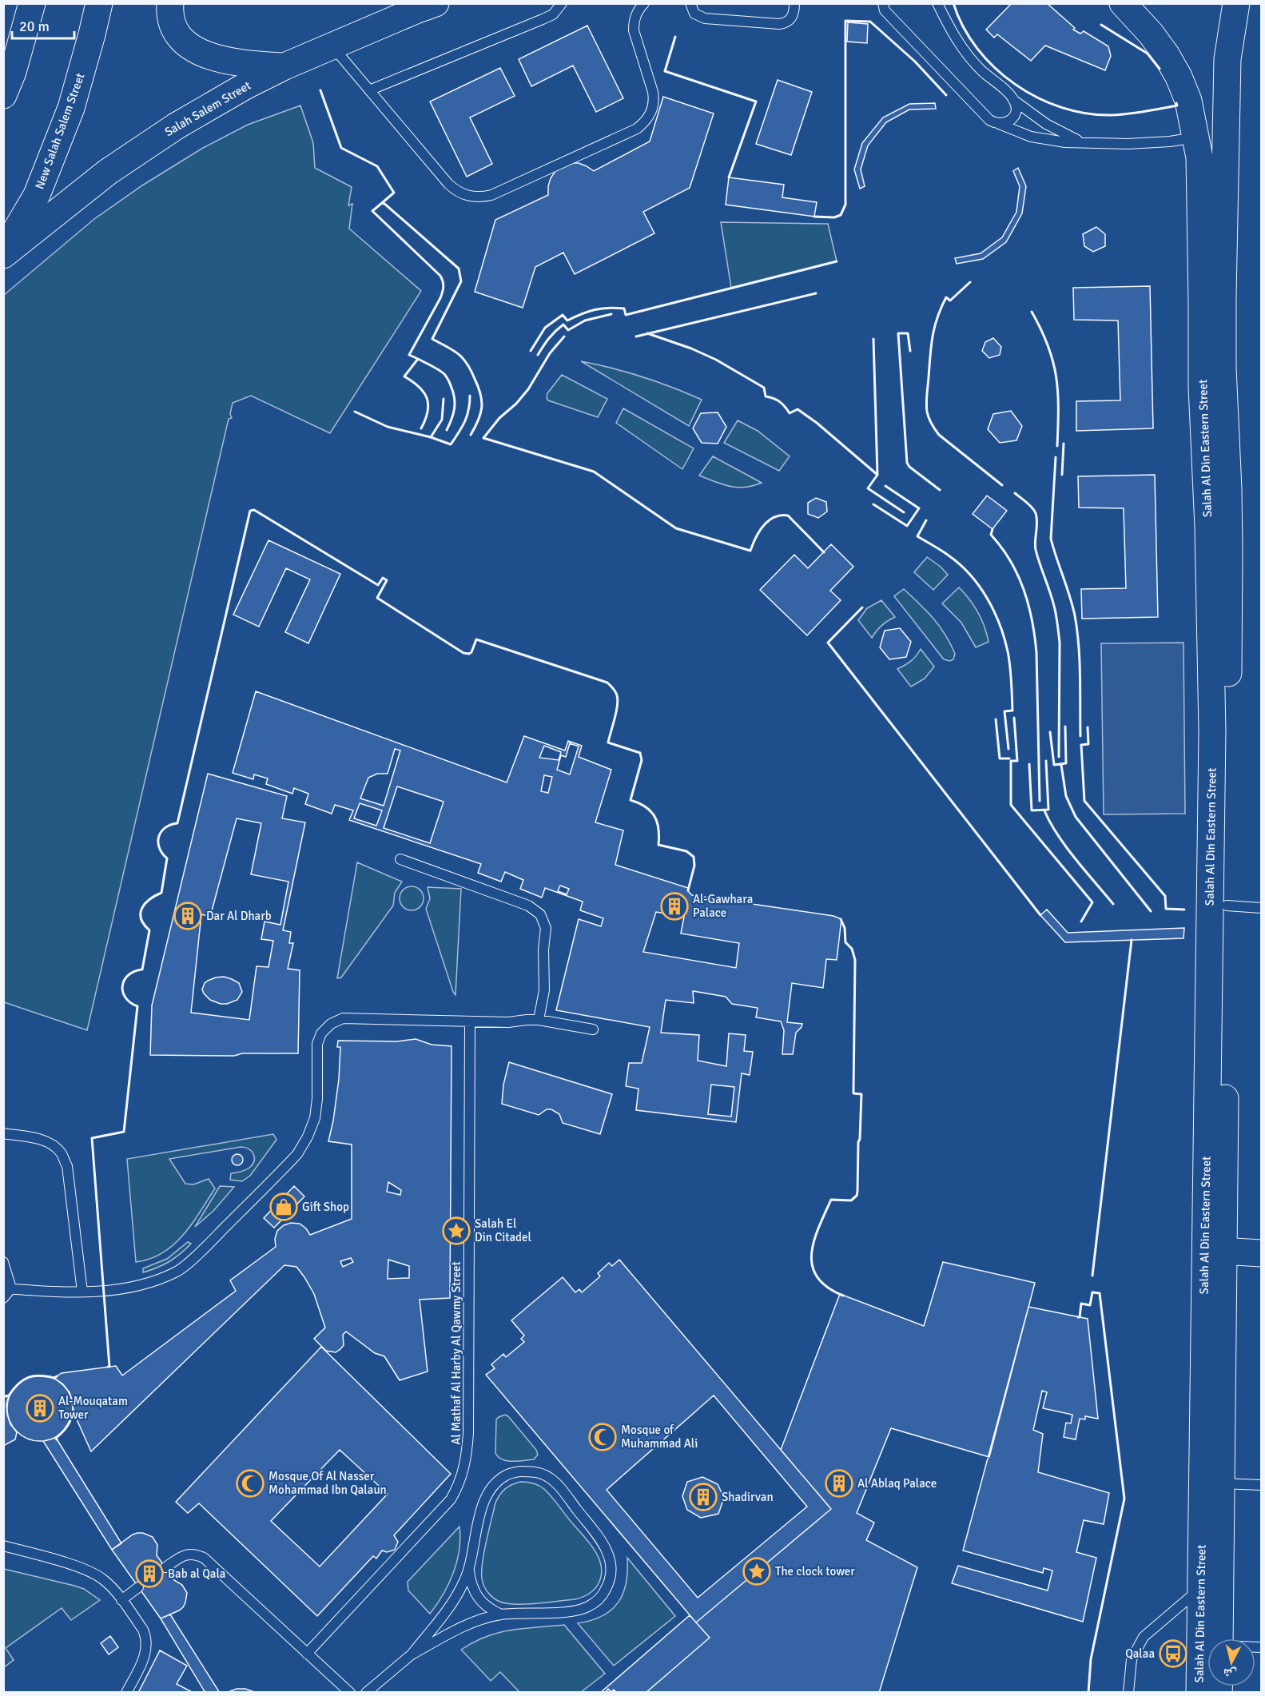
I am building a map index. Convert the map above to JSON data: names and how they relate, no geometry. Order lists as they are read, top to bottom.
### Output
{
  "streets": {
    "main road": ["Salah Salem Street", "New Salah Salem Street", "Salah Al Din Eastern Street"],
    "lane": ["Al Mathaf Al Harby Al Qawmy Street"]
  },
  "crossings": [
    ["Salah Salem Street", "New Salah Salem Street"]
  ],
  "places": {
    "building": [
      "Al-Gawhara Palace",
      "Dar Al Dharb",
      "Al-Mouqatam Tower",
      "Al Ablaq Palace",
      "Shadirvan",
      "Bab al Qala"
    ],
    "shop": ["Gift Shop"],
    "place": ["Salah El Din Citadel", "The clock tower"],
    "mosque": ["Mosque of Muhammad Ali", "Mosque Of Al Nasser Mohammad Ibn Qalaun"],
    "bus stop": ["Qalaa"]
  },
  "scale_bar": "20 m",
  "north": "bottom"
}
